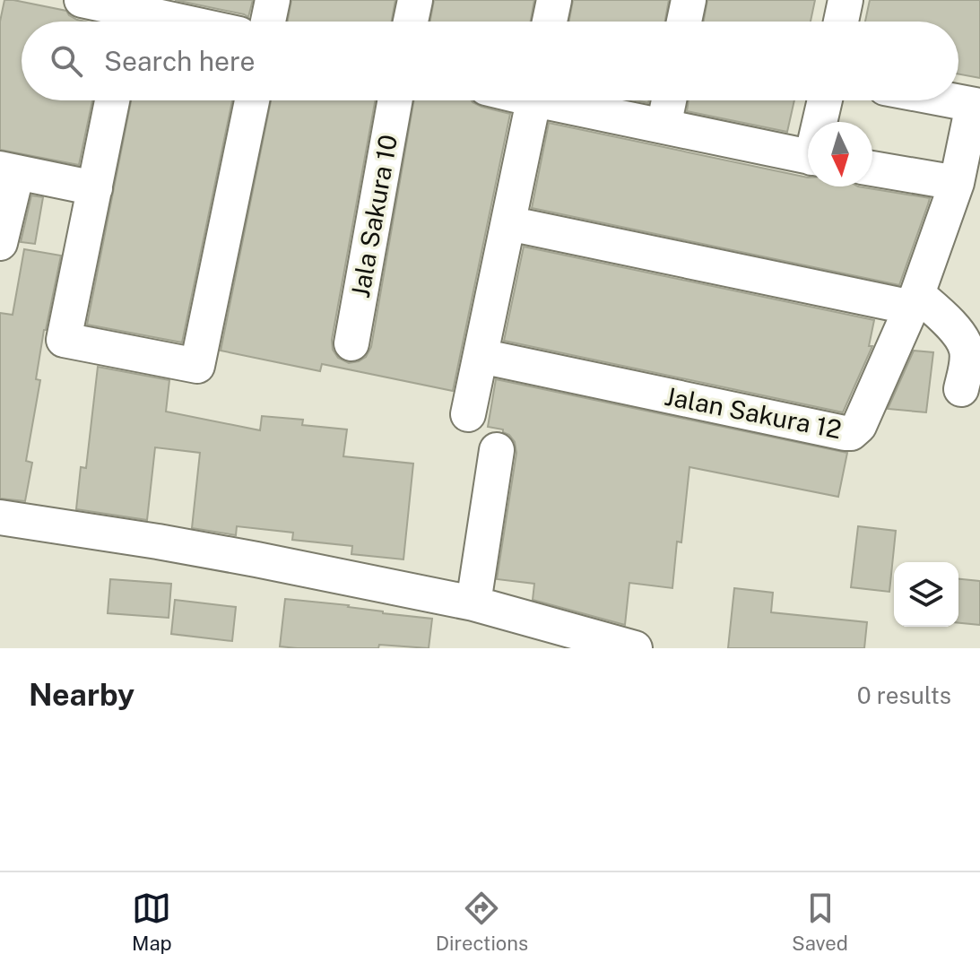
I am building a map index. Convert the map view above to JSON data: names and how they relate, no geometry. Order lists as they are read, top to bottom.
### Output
{
  "streets": {
    "street": ["Jala Sakura 10", "Jalan Sakura 12"]
  },
  "north": "bottom",
  "page": {
    "search": "Search here",
    "heading": ["Nearby", "0 results"],
    "nav": ["Map", "Directions", "Saved"]
  }
}
